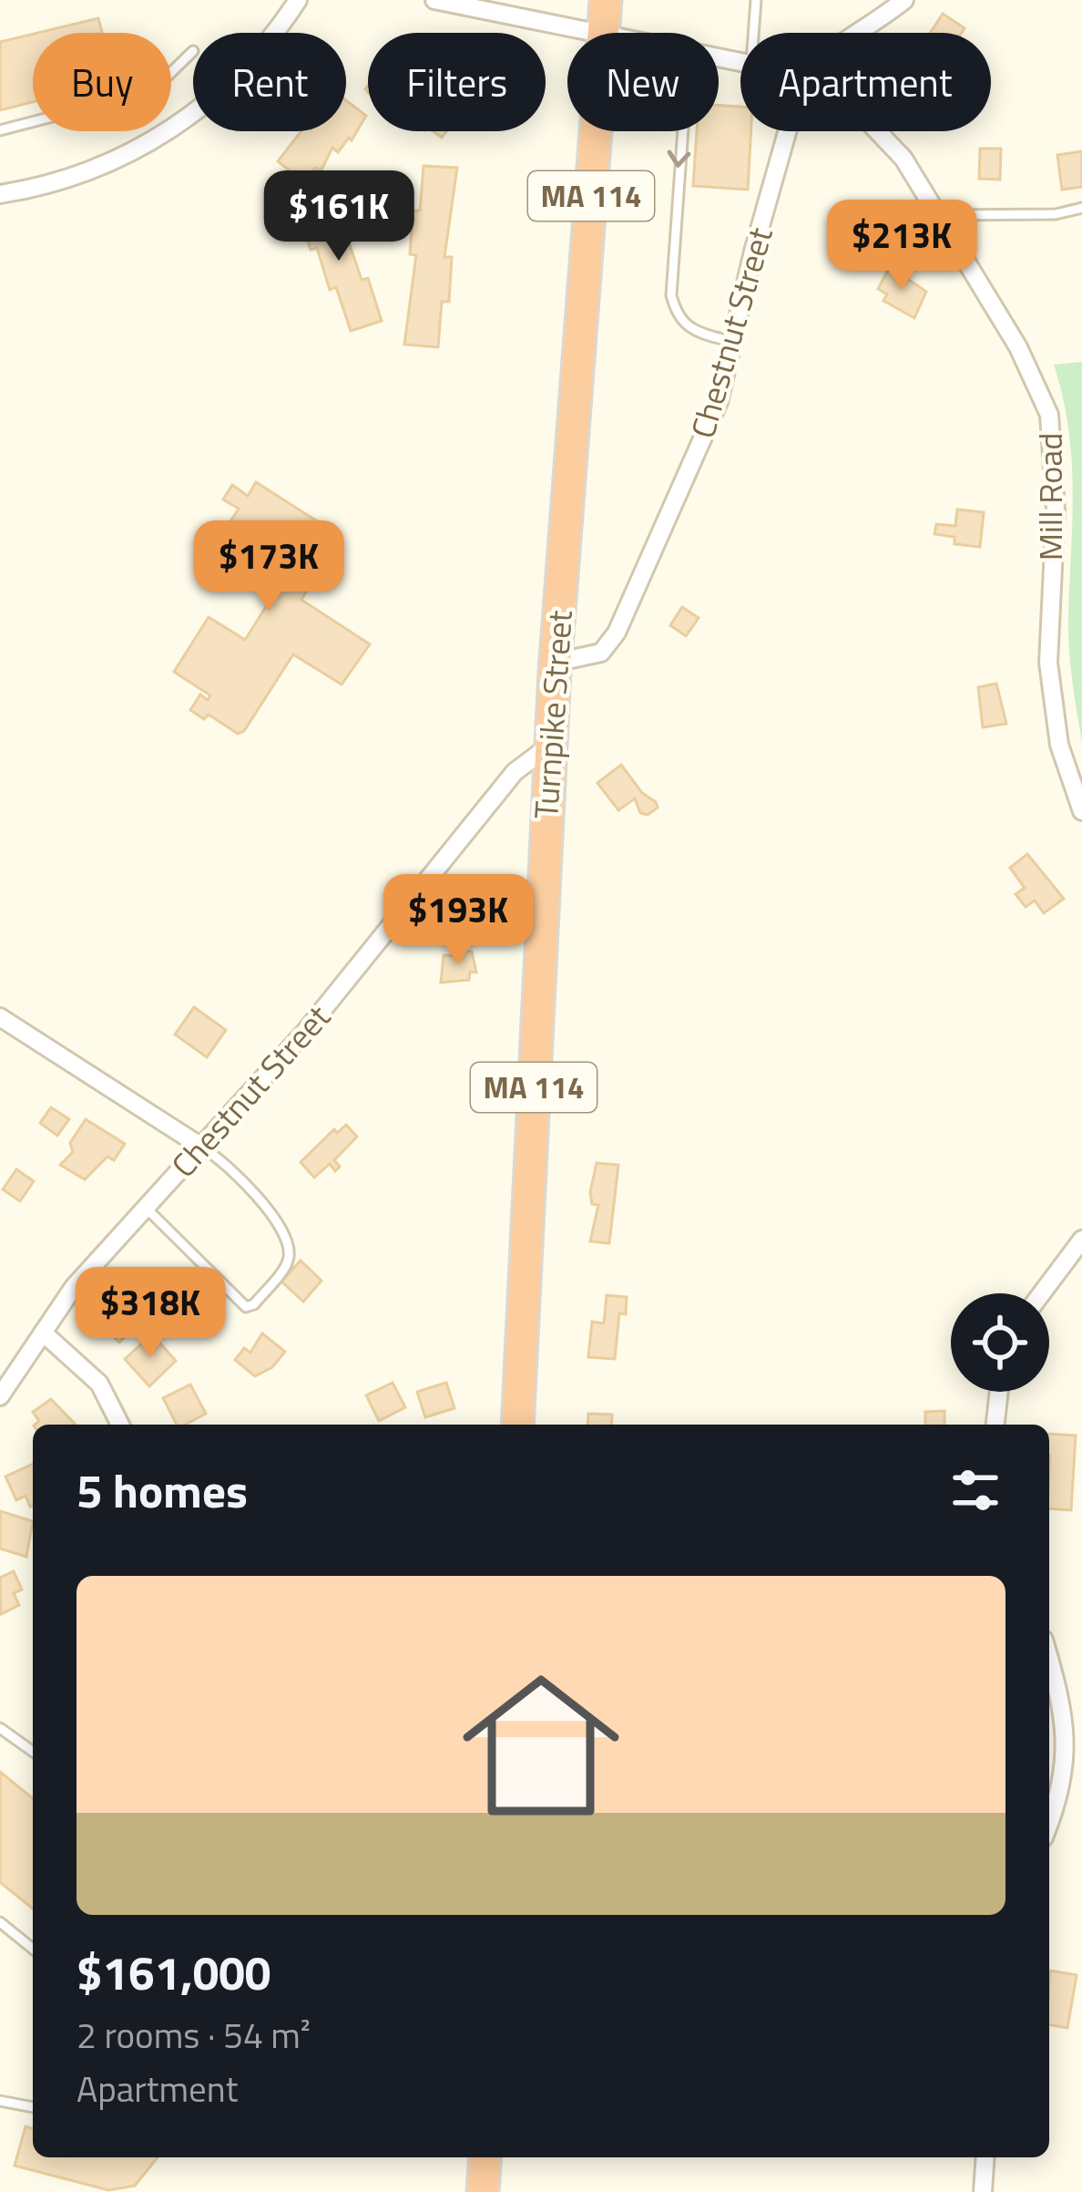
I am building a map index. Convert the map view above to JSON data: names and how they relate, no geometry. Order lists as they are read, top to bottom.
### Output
{
  "streets": {
    "highway": ["MA 114", "Turnpike Street"],
    "street": ["Chestnut Street", "Mill Road"]
  },
  "crossings": [
    ["Chestnut Street", "Turnpike Street"],
    ["Mill Road", "Turnpike Street"]
  ],
  "page": {
    "chip": [
      "Buy",
      "Rent",
      "Filters",
      "New",
      "Apartment"
    ],
    "price": [
      "$161K",
      "$213K",
      "$173K",
      "$193K",
      "$318K"
    ],
    "heading": "5 homes",
    "list": [
      {
        "name": "$161,000",
        "note": "2 rooms · 54 m² · Apartment"
      }
    ]
  }
}
